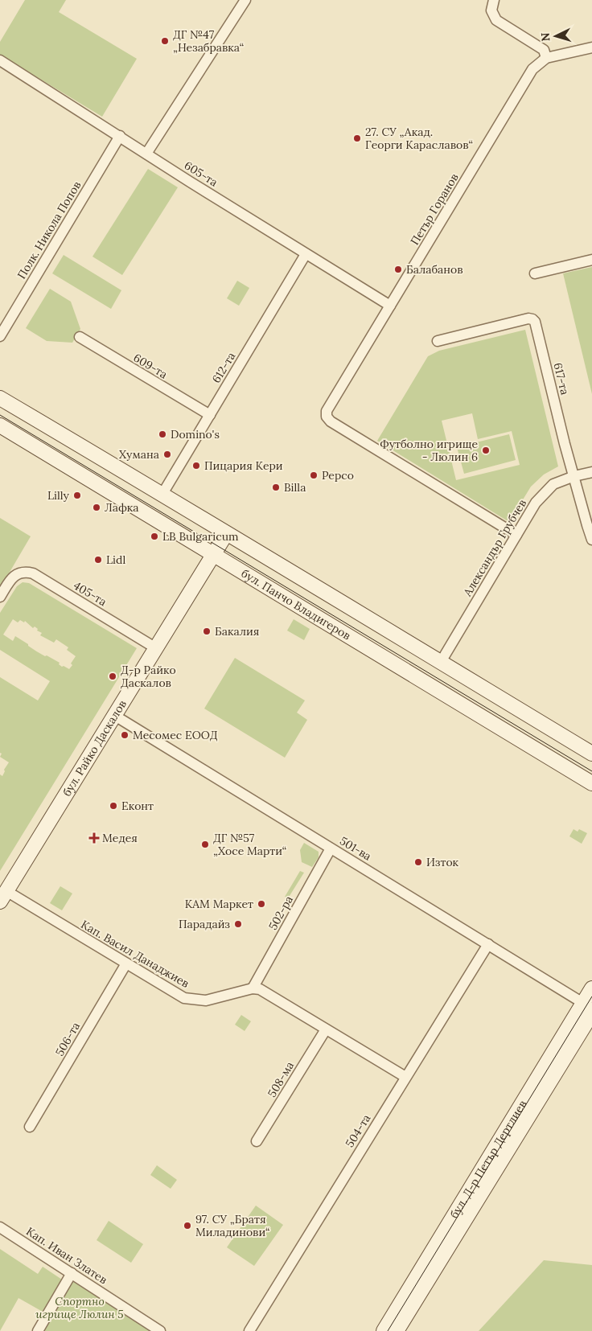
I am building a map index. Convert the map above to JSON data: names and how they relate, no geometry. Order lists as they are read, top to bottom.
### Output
{
  "streets": {
    "main road": ["бул. Панчо Владигеров", "бул. Райко Даскалов", "бул. Д-р Петър Дертлиев"],
    "street": [
      "605-та",
      "Петър Горанов",
      "Полк. Никола Попов",
      "609-та",
      "612-та",
      "617-та",
      "Александър Грубчев",
      "405-та",
      "501-ва",
      "502-ра",
      "Кап. Васил Данаджиев",
      "506-та",
      "508-ма",
      "504-та",
      "Кап. Иван Златев"
    ]
  },
  "crossings": [
    ["605-та", "Петър Горанов"],
    ["605-та", "Полк. Никола Попов"],
    ["605-та", "612-та"],
    ["Петър Горанов", "Александър Грубчев"],
    ["609-та", "612-та"],
    ["617-та", "Александър Грубчев"],
    ["405-та", "бул. Райко Даскалов"],
    ["бул. Панчо Владигеров", "бул. Райко Даскалов"],
    ["бул. Райко Даскалов", "501-ва"],
    ["бул. Райко Даскалов", "Кап. Васил Данаджиев"],
    ["501-ва", "502-ра"],
    ["501-ва", "504-та"],
    ["501-ва", "бул. Д-р Петър Дертлиев"],
    ["502-ра", "Кап. Васил Данаджиев"],
    ["Кап. Васил Данаджиев", "506-та"]
  ],
  "parks": ["Спортно игрище Люлин 5"],
  "places": {
    "other": [
      "ДГ №47 „Незабравка“",
      "27. СУ „Акад. Георги Караславов“",
      "Балабанов",
      "Domino's",
      "Футболно игрище - Люлин 6",
      "Хумана",
      "Пицария Кери",
      "Pepco",
      "Billa",
      "Lilly",
      "Лафка",
      "LB Bulgaricum",
      "Lidl",
      "Бакалия",
      "Д-р Райко Даскалов",
      "Месомес ЕООД",
      "Еконт",
      "ДГ №57 „Хосе Марти“",
      "Изток",
      "КАМ Маркет",
      "Парадайз",
      "97. СУ „Братя Миладинови“"
    ],
    "health": ["Медея"]
  },
  "north": "left"
}
